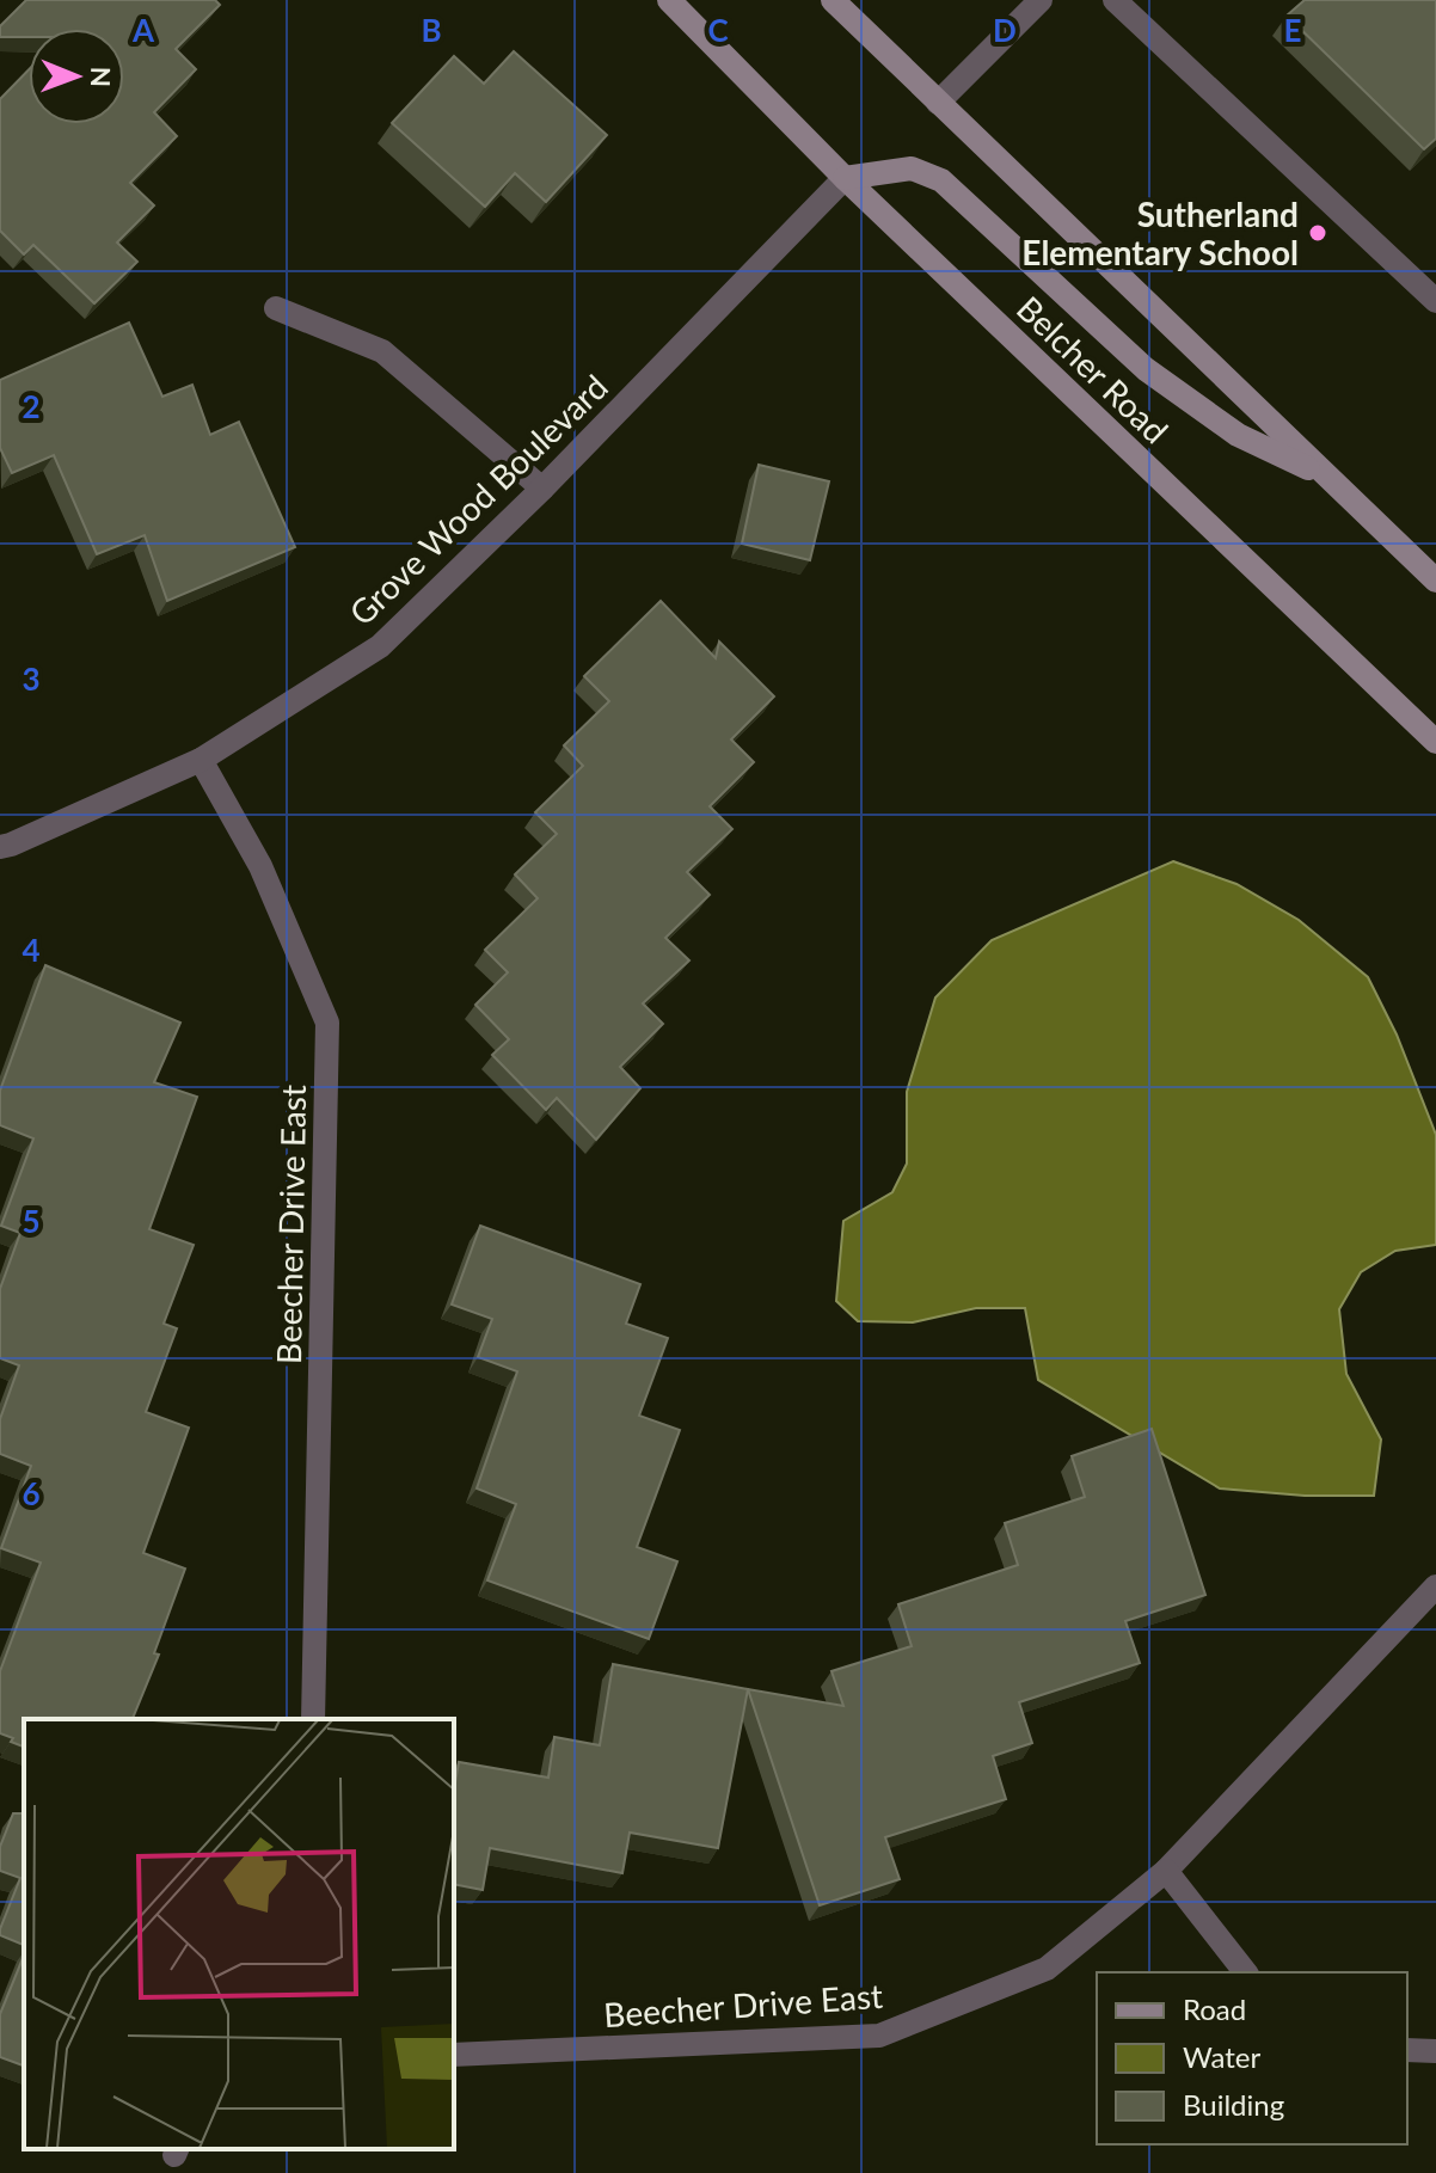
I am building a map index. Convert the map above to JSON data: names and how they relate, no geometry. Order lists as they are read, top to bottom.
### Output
{
  "streets": {
    "main road": ["Belcher Road"],
    "street": ["Grove Wood Boulevard", "Beecher Drive East"]
  },
  "crossings": [
    ["Belcher Road", "Grove Wood Boulevard"],
    ["Grove Wood Boulevard", "Beecher Drive East"]
  ],
  "places": ["Sutherland Elementary School"],
  "legend": ["Road", "Water", "Building"],
  "north": "right",
  "grid": {
    "columns": [
      "A",
      "B",
      "C",
      "D",
      "E"
    ],
    "rows": [
      "2",
      "3",
      "4",
      "5",
      "6"
    ]
  }
}
